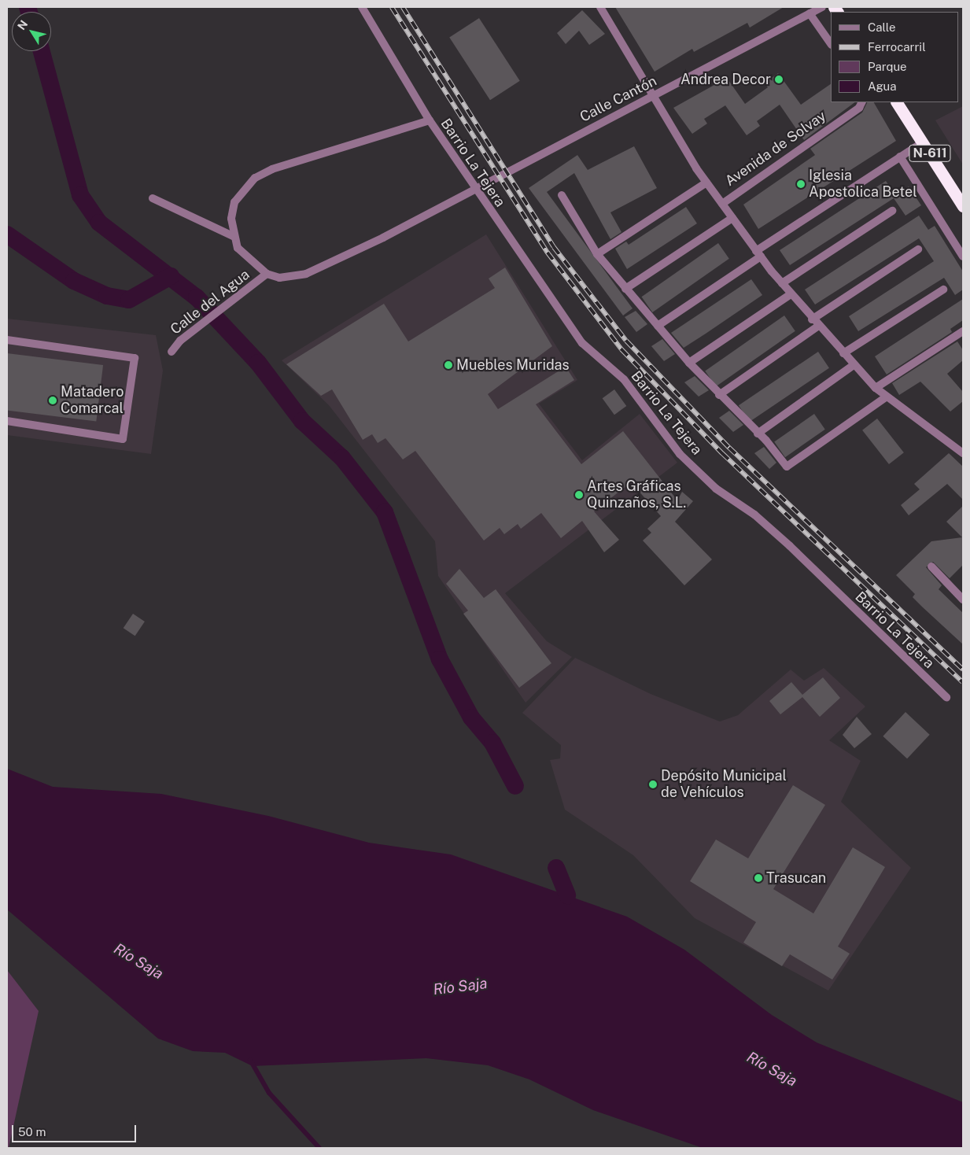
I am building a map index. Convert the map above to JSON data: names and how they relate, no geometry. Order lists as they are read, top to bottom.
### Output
{
  "streets": {
    "highway": ["N-611"],
    "street": [
      "Calle Cantón",
      "Avenida de Solvay",
      "Barrio La Tejera",
      "Calle del Agua"
    ]
  },
  "crossings": [
    ["Calle Cantón", "Barrio La Tejera"],
    ["Barrio La Tejera", "Calle del Agua"]
  ],
  "water": ["Río Saja"],
  "places": [
    "Andrea Decor",
    "Iglesia Apostolica Betel",
    "Muebles Muridas",
    "Matadero Comarcal",
    "Artes Gráficas Quinzaños, S.L.",
    "Depósito Municipal de Vehículos",
    "Trasucan"
  ],
  "legend": [
    "Calle",
    "Ferrocarril",
    "Parque",
    "Agua"
  ],
  "scale_bar": "50 m",
  "north": "top left"
}
